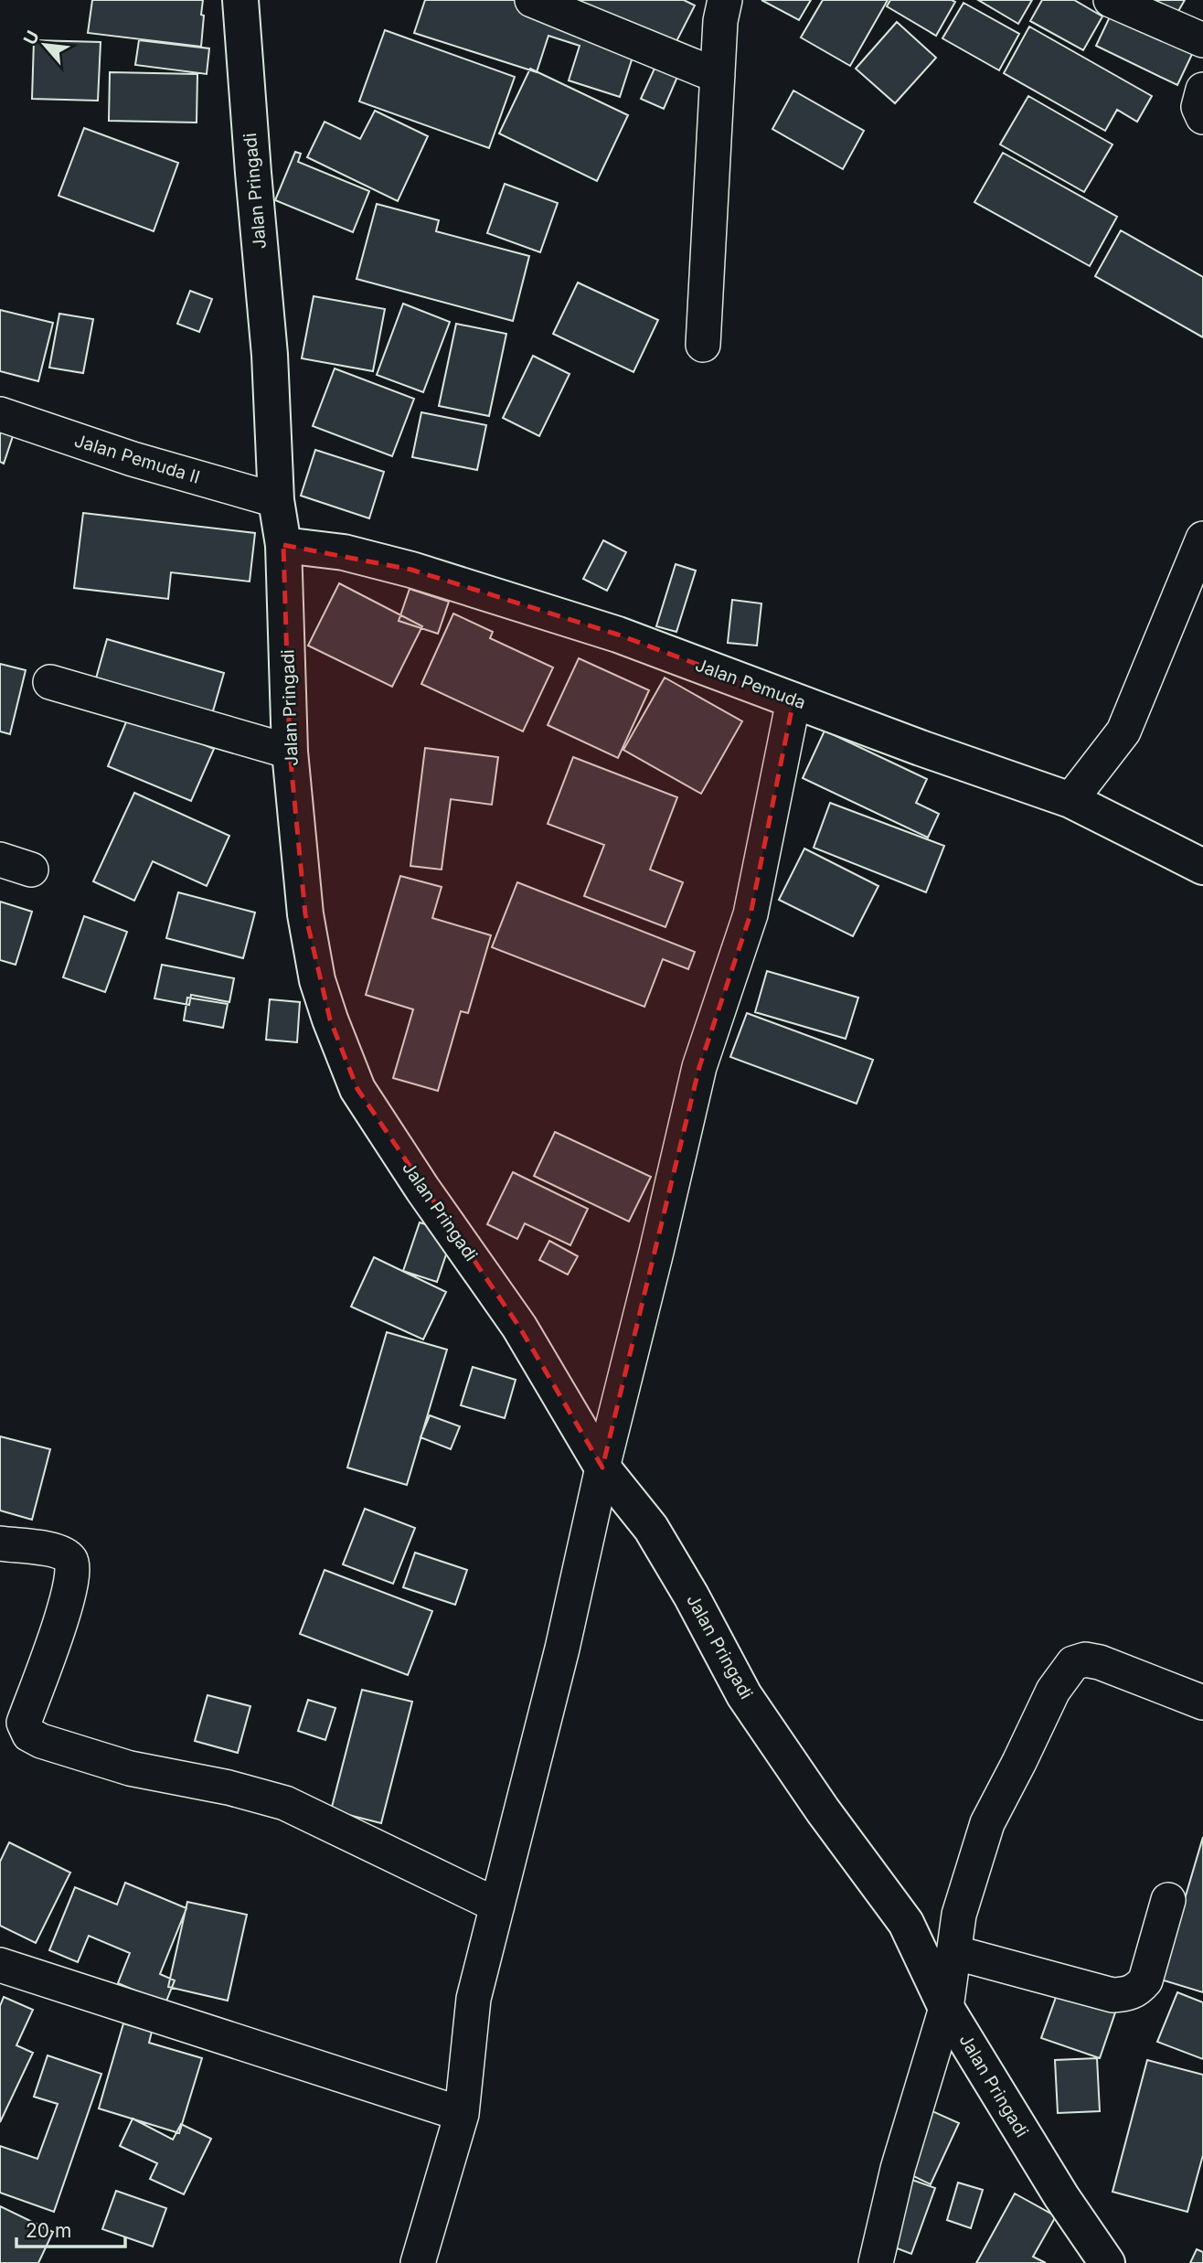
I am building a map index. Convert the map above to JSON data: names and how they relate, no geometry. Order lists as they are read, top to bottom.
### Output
{
  "streets": {
    "street": ["Jalan Pringadi", "Jalan Pemuda II", "Jalan Pemuda"]
  },
  "crossings": [
    ["Jalan Pringadi", "Jalan Pemuda II"],
    ["Jalan Pringadi", "Jalan Pemuda"]
  ],
  "scale_bar": "20 m",
  "north": "top left"
}
